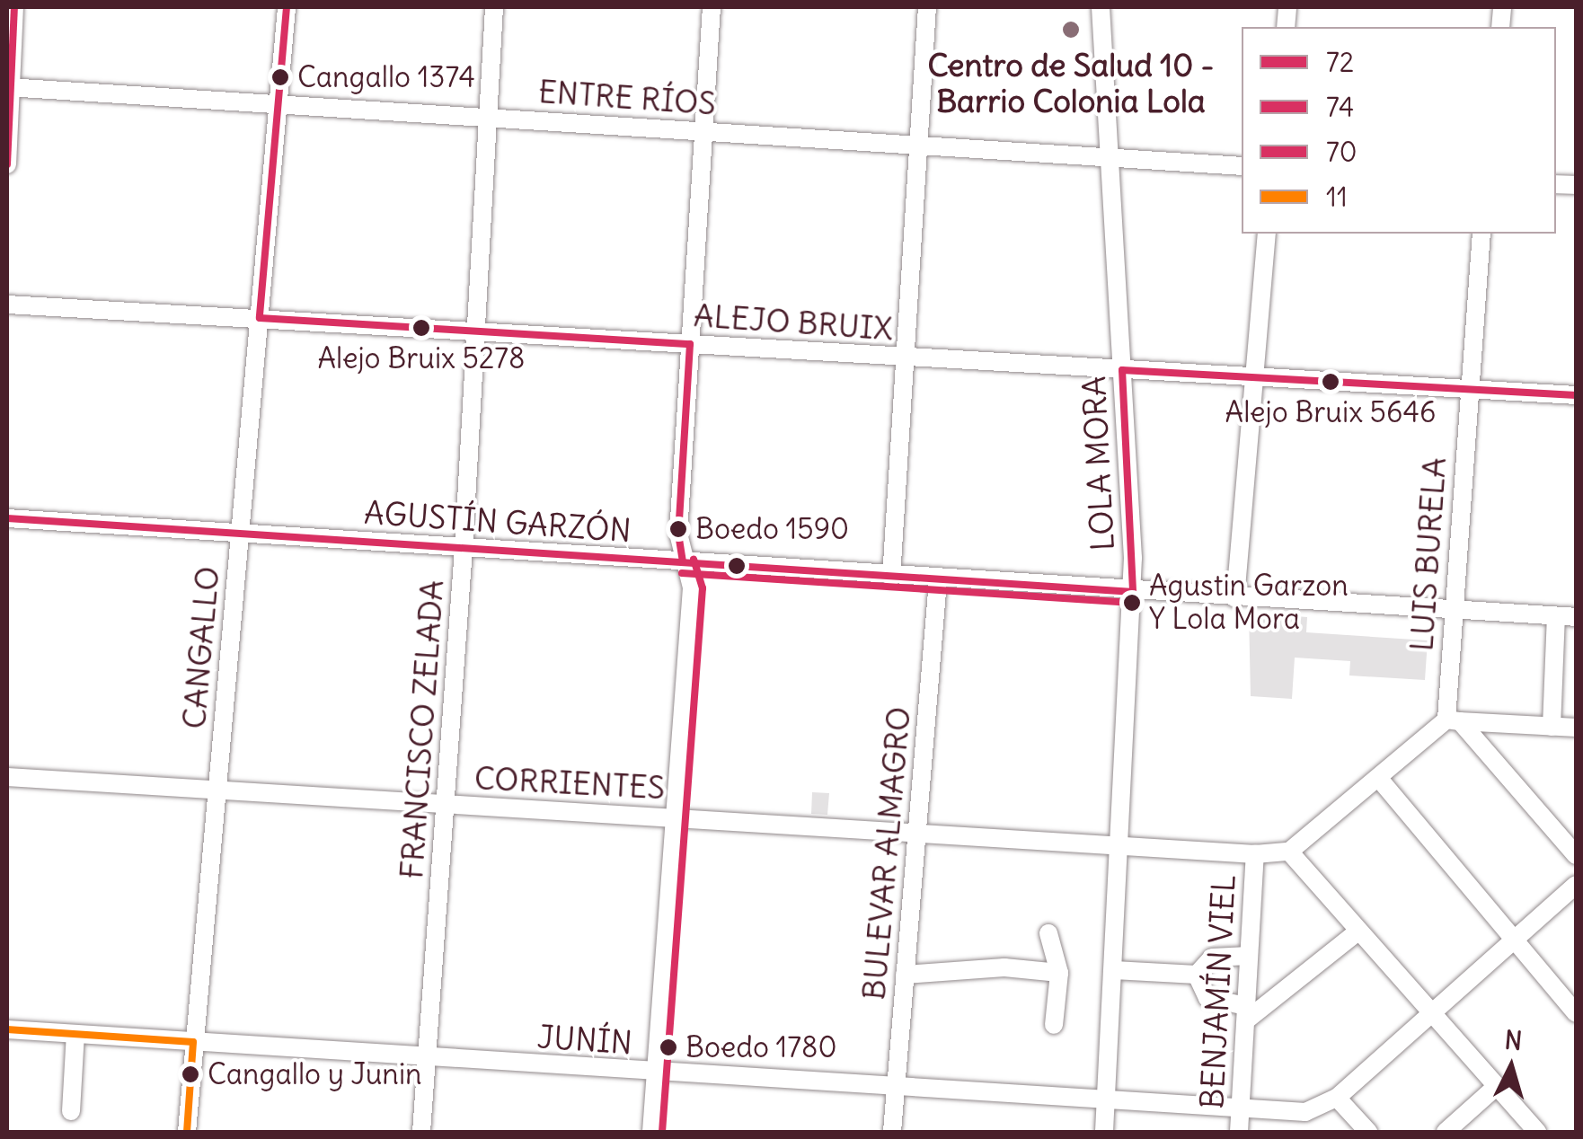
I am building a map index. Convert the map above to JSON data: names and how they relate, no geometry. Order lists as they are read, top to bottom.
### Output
{
  "streets": {
    "street": [
      "ENTRE RÍOS",
      "ALEJO BRUIX",
      "LOLA MORA",
      "AGUSTÍN GARZÓN",
      "LUIS BURELA",
      "CANGALLO",
      "FRANCISCO ZELADA",
      "CORRIENTES",
      "BULEVAR ALMAGRO",
      "BENJAMÍN VIEL",
      "JUNÍN"
    ]
  },
  "crossings": [
    ["ENTRE RÍOS", "LOLA MORA"],
    ["ENTRE RÍOS", "CANGALLO"],
    ["ENTRE RÍOS", "FRANCISCO ZELADA"],
    ["ALEJO BRUIX", "LOLA MORA"],
    ["ALEJO BRUIX", "LUIS BURELA"],
    ["ALEJO BRUIX", "CANGALLO"],
    ["ALEJO BRUIX", "FRANCISCO ZELADA"],
    ["LOLA MORA", "AGUSTÍN GARZÓN"],
    ["LOLA MORA", "CORRIENTES"],
    ["LOLA MORA", "JUNÍN"],
    ["AGUSTÍN GARZÓN", "LUIS BURELA"],
    ["AGUSTÍN GARZÓN", "CANGALLO"],
    ["AGUSTÍN GARZÓN", "FRANCISCO ZELADA"],
    ["AGUSTÍN GARZÓN", "BULEVAR ALMAGRO"],
    ["CANGALLO", "CORRIENTES"],
    ["CANGALLO", "JUNÍN"],
    ["FRANCISCO ZELADA", "CORRIENTES"],
    ["FRANCISCO ZELADA", "JUNÍN"],
    ["CORRIENTES", "BULEVAR ALMAGRO"],
    ["CORRIENTES", "BENJAMÍN VIEL"],
    ["BULEVAR ALMAGRO", "JUNÍN"],
    ["BENJAMÍN VIEL", "JUNÍN"]
  ],
  "places": [
    "Centro de Salud 10 - Barrio Colonia Lola",
    "Cangallo 1374",
    "Alejo Bruix 5278",
    "Alejo Bruix 5646",
    "Boedo 1590",
    "Agustin Garzon Y Lola Mora",
    "Boedo 1780",
    "Cangallo y Junin"
  ],
  "lines": [
    "transit line 72",
    "transit line 70",
    "transit line 74",
    "transit line 11"
  ],
  "legend": [
    "72",
    "74",
    "70",
    "11"
  ],
  "north": "top"
}
